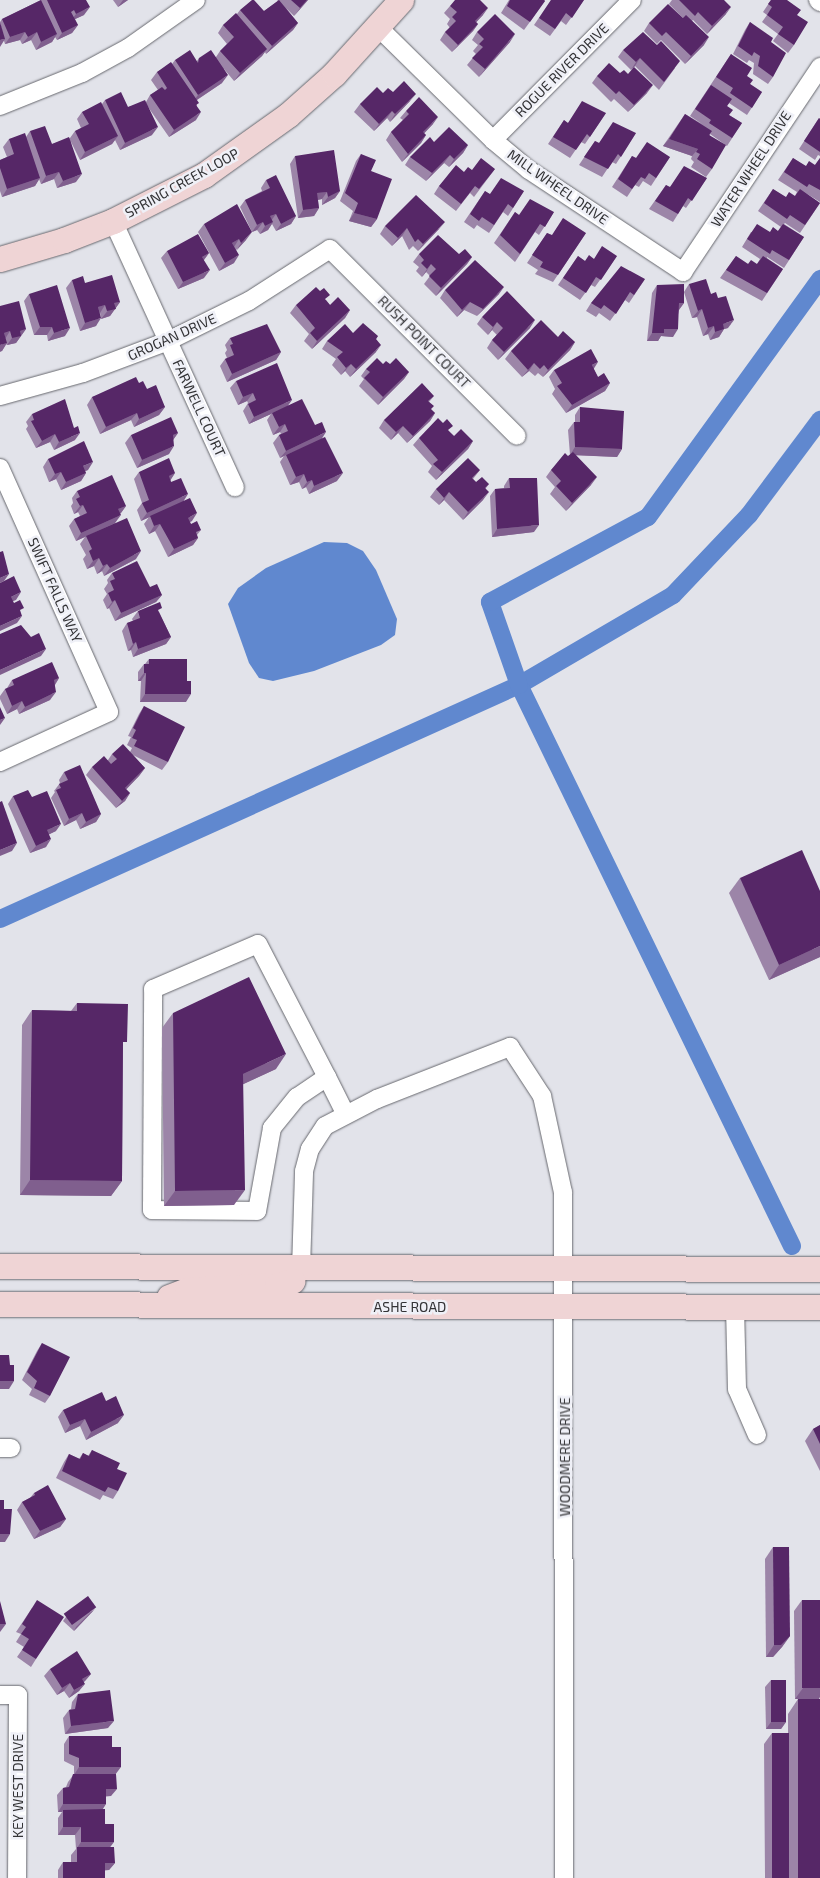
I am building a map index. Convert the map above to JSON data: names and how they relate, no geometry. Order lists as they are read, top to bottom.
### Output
{
  "streets": {
    "street": [
      "ROGUE RIVER DRIVE",
      "WATER WHEEL DRIVE",
      "SPRING CREEK LOOP",
      "MILL WHEEL DRIVE",
      "GROGAN DRIVE",
      "RUSH POINT COURT",
      "FARWELL COURT",
      "SWIFT FALLS WAY",
      "ASHE ROAD",
      "WOODMERE DRIVE",
      "KEY WEST DRIVE"
    ]
  },
  "crossings": [
    ["ROGUE RIVER DRIVE", "MILL WHEEL DRIVE"],
    ["WATER WHEEL DRIVE", "MILL WHEEL DRIVE"],
    ["SPRING CREEK LOOP", "MILL WHEEL DRIVE"],
    ["SPRING CREEK LOOP", "FARWELL COURT"],
    ["GROGAN DRIVE", "RUSH POINT COURT"],
    ["GROGAN DRIVE", "FARWELL COURT"],
    ["ASHE ROAD", "WOODMERE DRIVE"]
  ]
}
